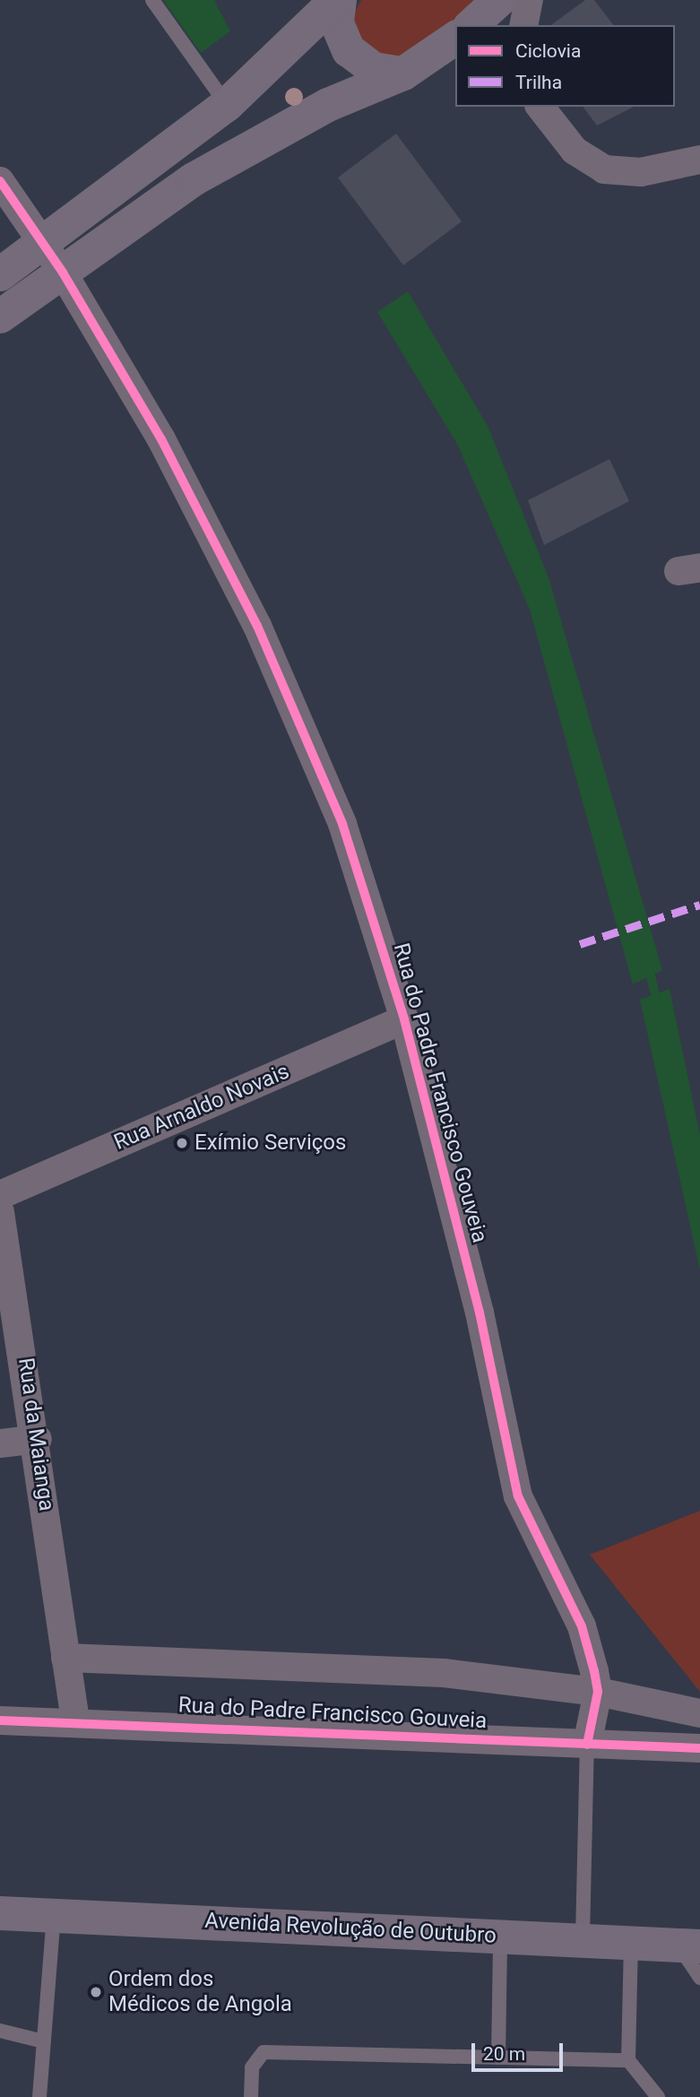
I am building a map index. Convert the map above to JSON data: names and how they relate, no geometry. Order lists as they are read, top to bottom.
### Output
{
  "streets": {
    "street": [
      "Rua do Padre Francisco Gouveia",
      "Rua Arnaldo Novais",
      "Rua da Maianga",
      "Avenida Revolução de Outubro"
    ]
  },
  "crossings": [
    ["Rua do Padre Francisco Gouveia", "Rua Arnaldo Novais"],
    ["Rua do Padre Francisco Gouveia", "Rua da Maianga"]
  ],
  "places": ["Exímio Serviços", "Ordem dos Médicos de Angola"],
  "legend": ["Ciclovia", "Trilha"],
  "scale_bar": "20 m"
}
